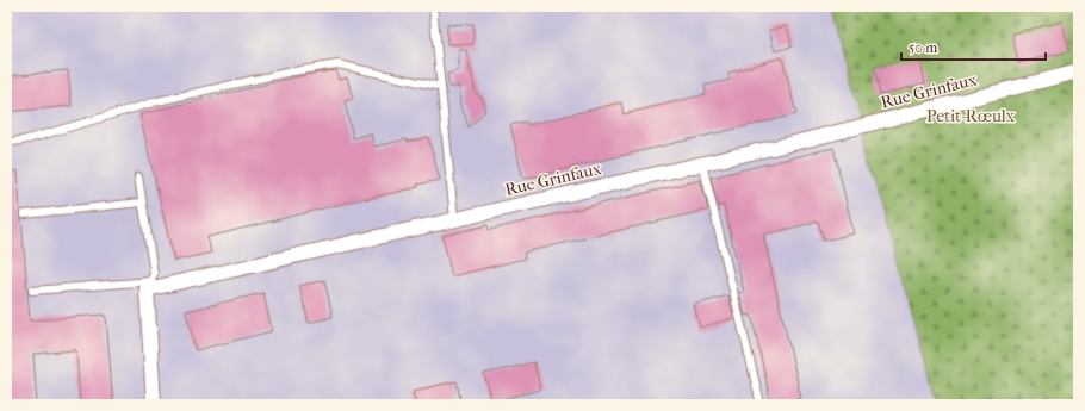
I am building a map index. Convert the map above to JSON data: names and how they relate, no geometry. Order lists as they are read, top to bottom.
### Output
{
  "streets": {
    "street": ["Rue Grinfaux"]
  },
  "parks": ["Petit-Rœulx"],
  "scale_bar": "50 m"
}
